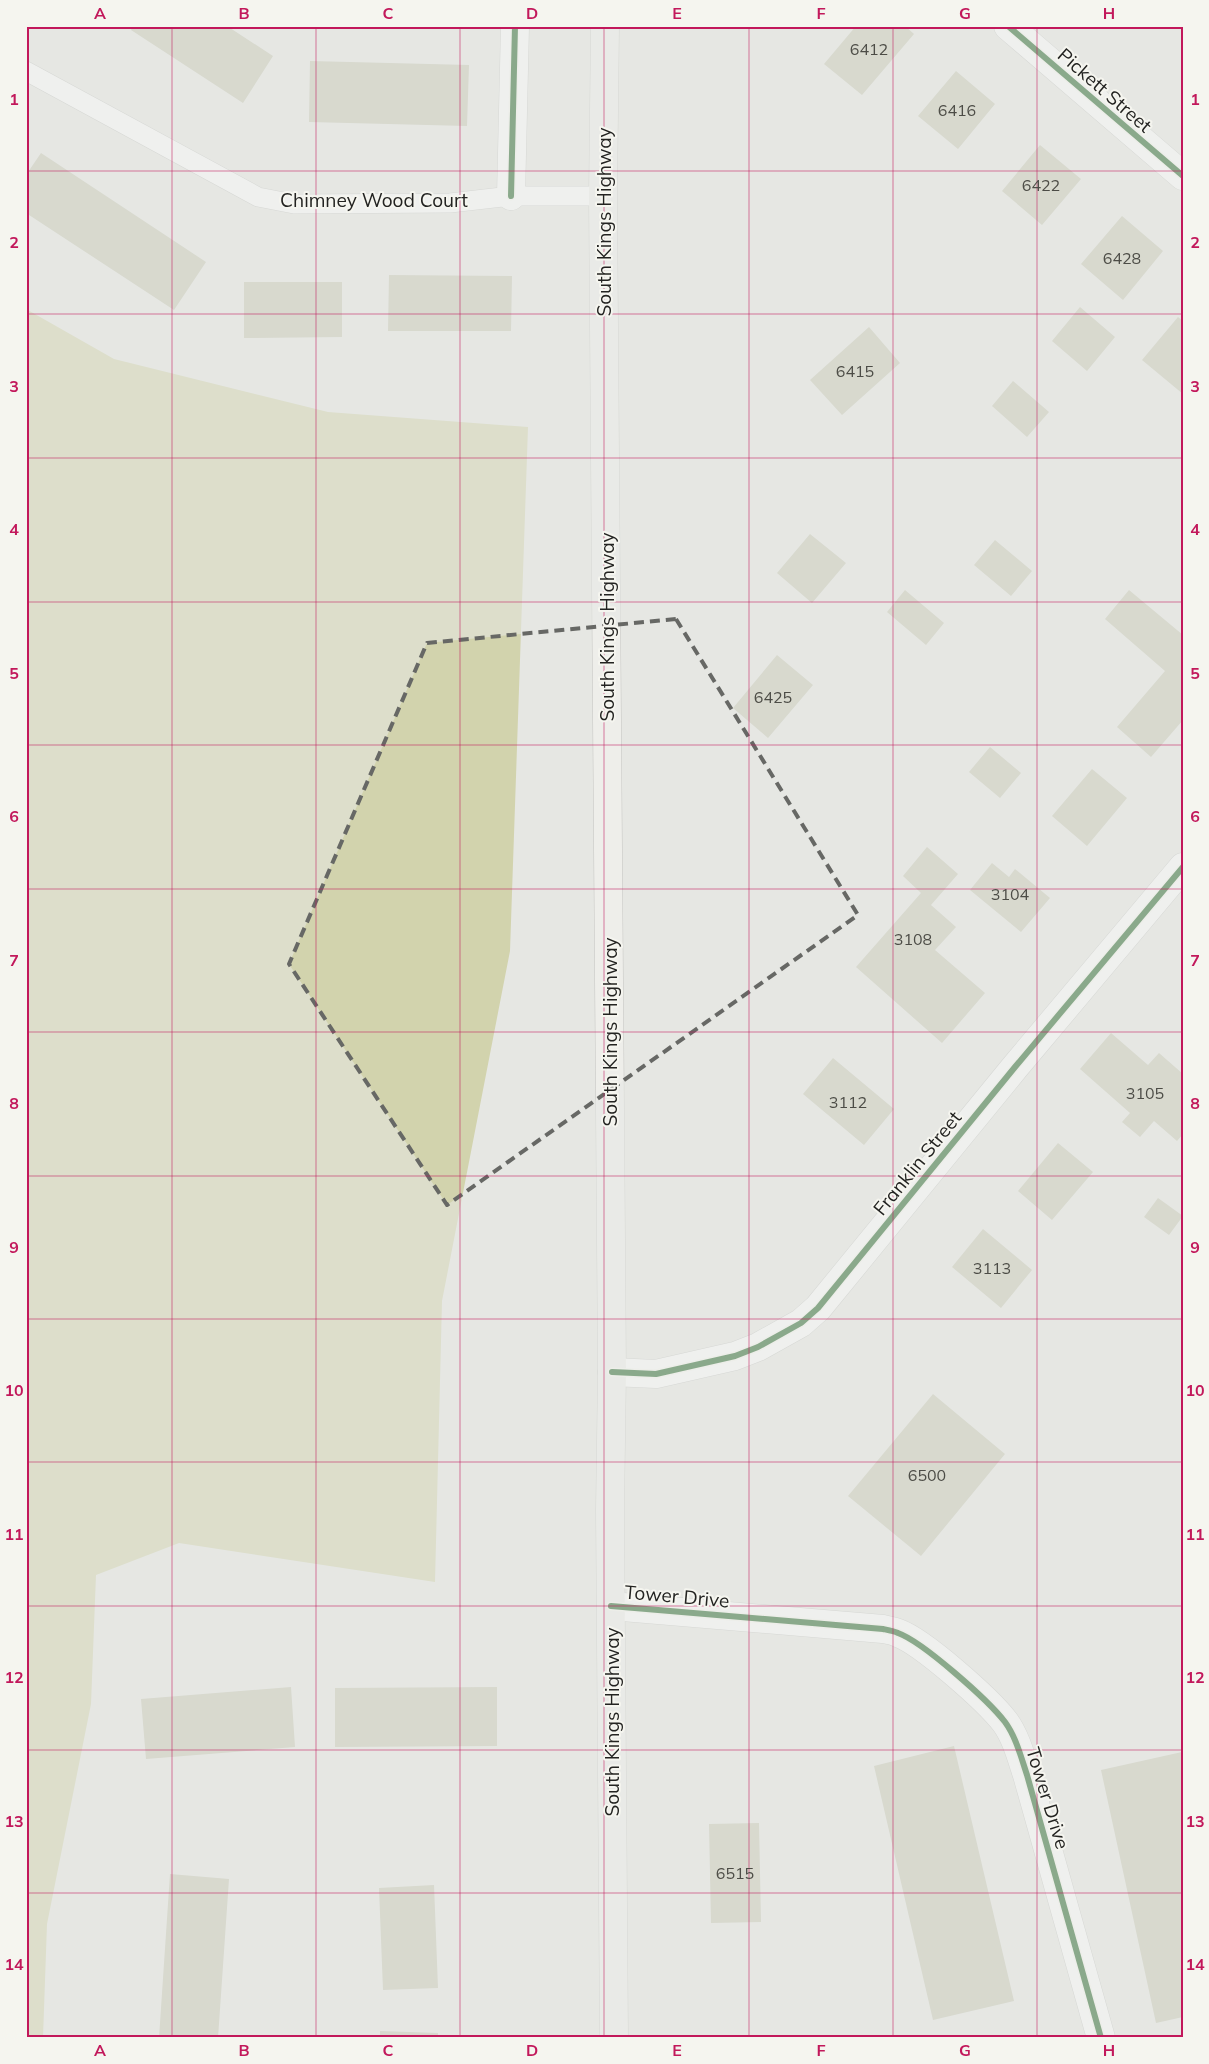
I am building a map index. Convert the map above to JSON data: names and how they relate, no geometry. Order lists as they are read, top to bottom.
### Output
{
  "streets": {
    "main road": ["South Kings Highway"],
    "street": ["Pickett Street", "Franklin Street", "Tower Drive"],
    "lane": ["Chimney Wood Court"]
  },
  "crossings": [
    ["Chimney Wood Court", "South Kings Highway"],
    ["South Kings Highway", "Franklin Street"],
    ["South Kings Highway", "Tower Drive"]
  ],
  "house_numbers": [
    "6412",
    "6416",
    "6422",
    "6428",
    "6415",
    "6425",
    "3104",
    "3108",
    "3105",
    "3112",
    "3113",
    "6500",
    "6515"
  ],
  "grid": {
    "columns": [
      "A",
      "B",
      "C",
      "D",
      "E",
      "F",
      "G",
      "H"
    ],
    "rows": [
      "1",
      "2",
      "3",
      "4",
      "5",
      "6",
      "7",
      "8",
      "9",
      "10",
      "11",
      "12",
      "13",
      "14"
    ]
  }
}
